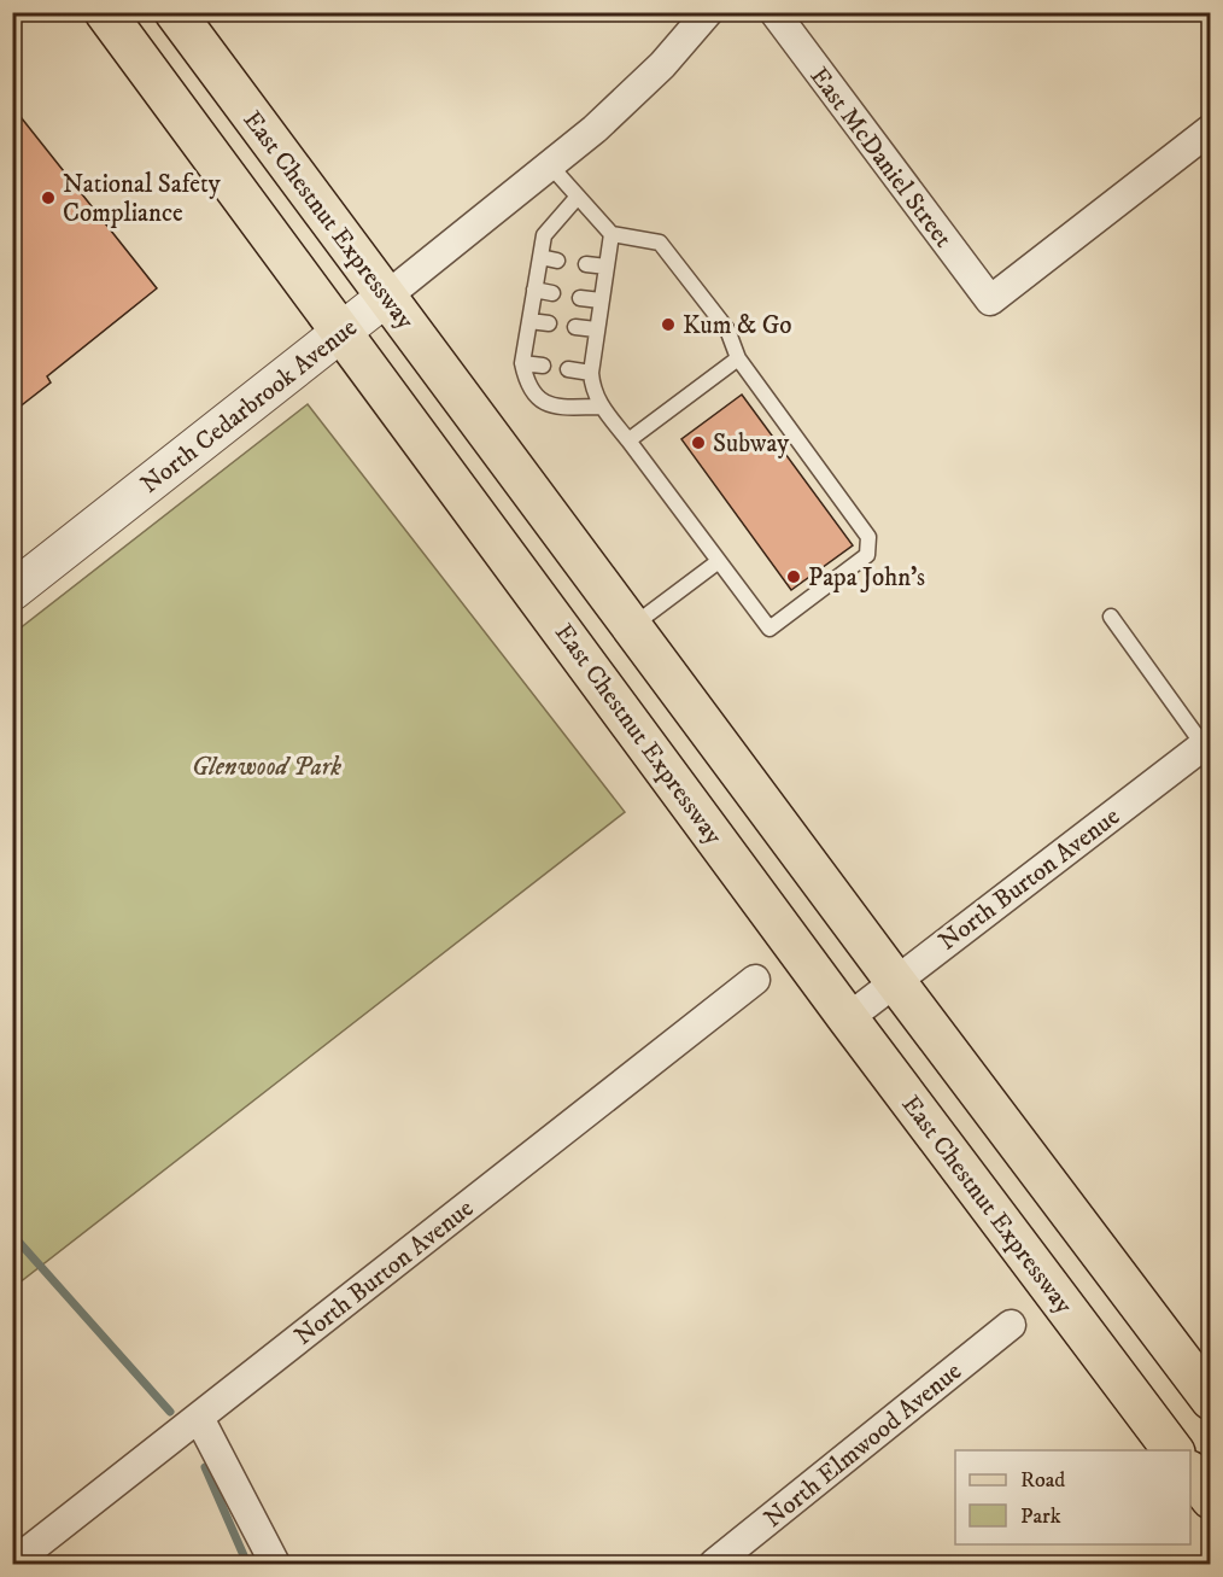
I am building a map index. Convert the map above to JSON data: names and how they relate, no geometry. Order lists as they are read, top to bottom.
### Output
{
  "streets": {
    "main road": ["East Chestnut Expressway"],
    "street": [
      "East McDaniel Street",
      "North Cedarbrook Avenue",
      "North Burton Avenue",
      "North Elmwood Avenue"
    ]
  },
  "crossings": [
    ["East Chestnut Expressway", "North Cedarbrook Avenue"],
    ["East Chestnut Expressway", "North Burton Avenue"]
  ],
  "parks": ["Glenwood Park"],
  "places": [
    "National Safety Compliance",
    "Kum & Go",
    "Subway",
    "Papa John's"
  ],
  "legend": ["Road", "Park"]
}
